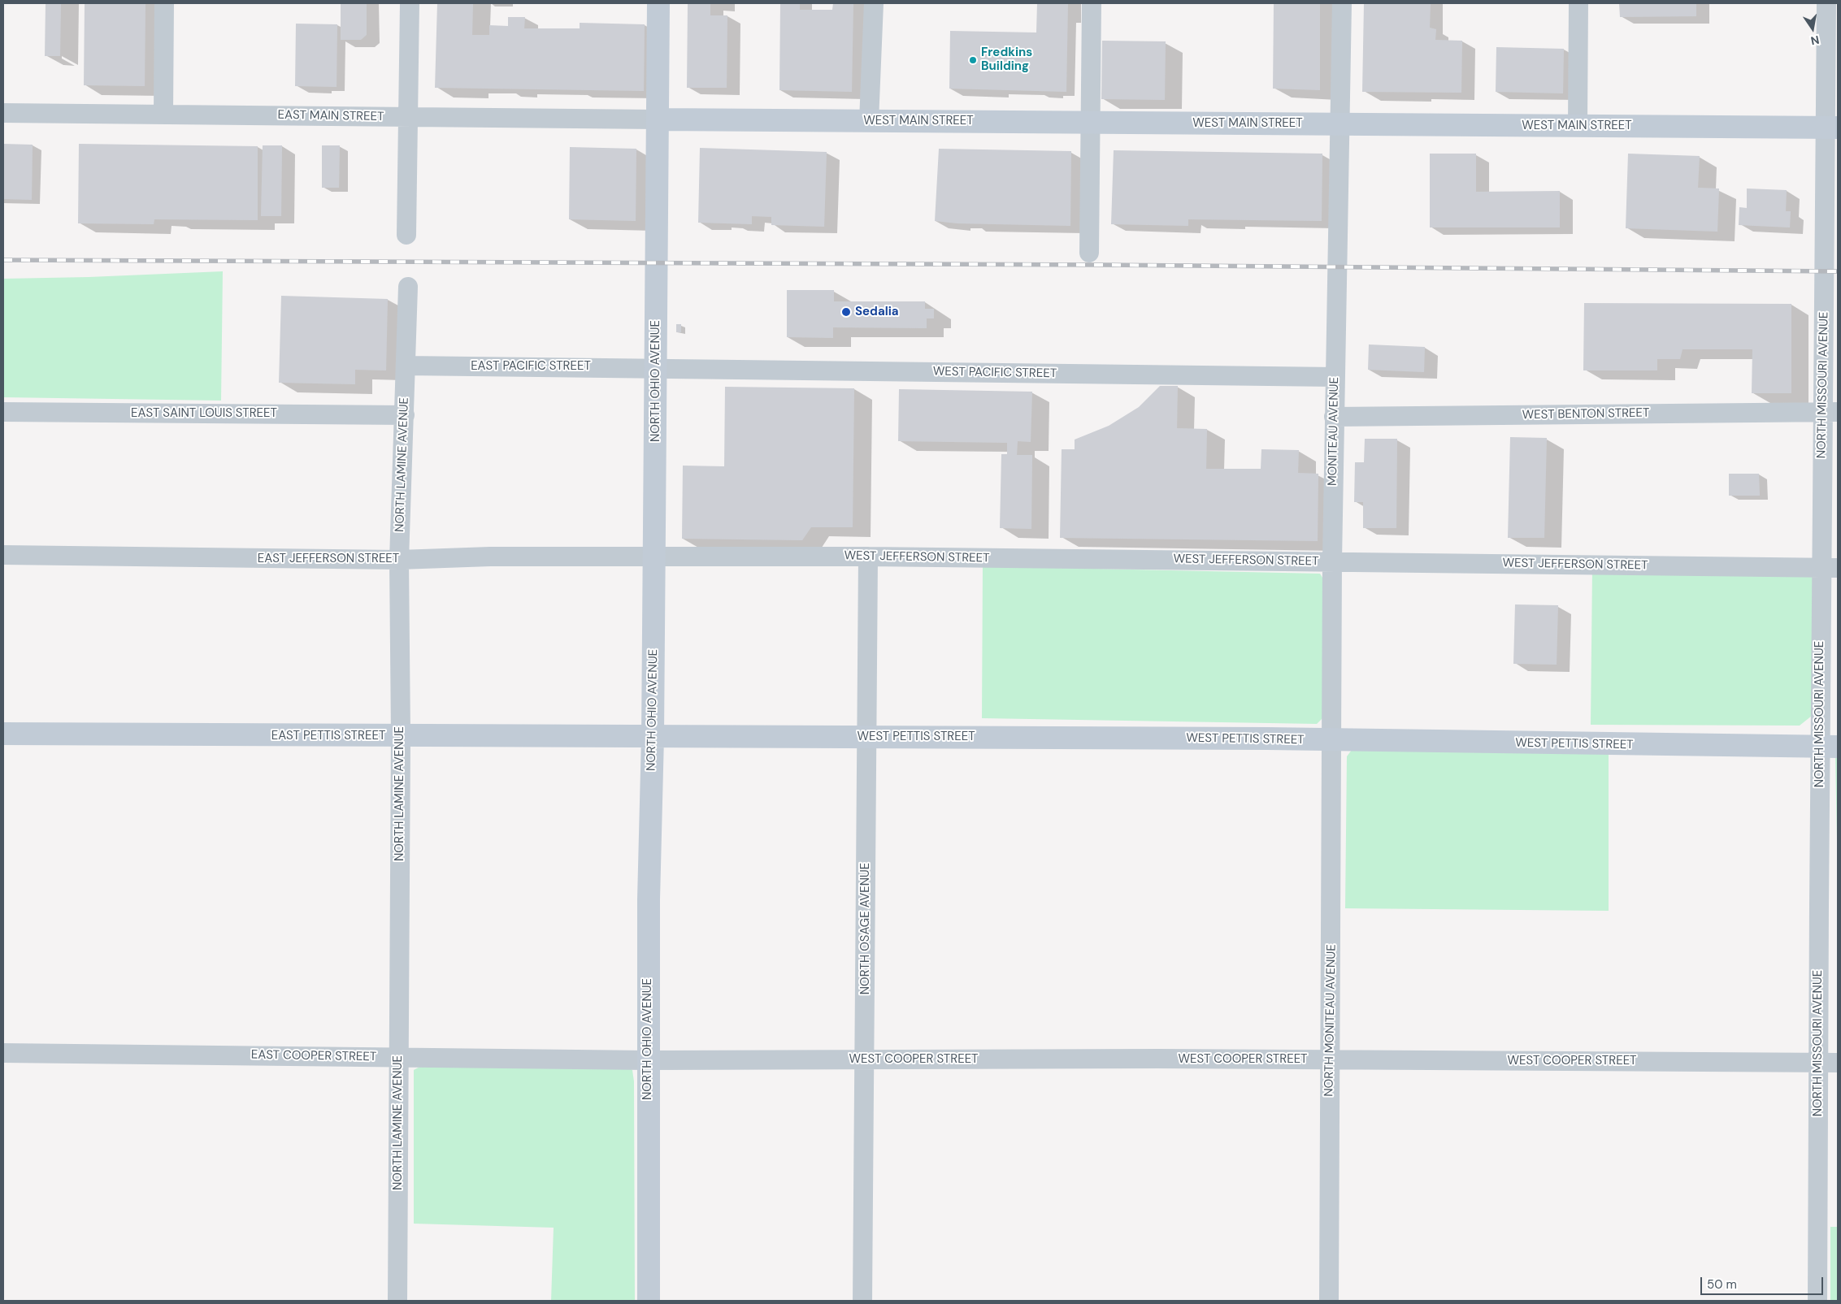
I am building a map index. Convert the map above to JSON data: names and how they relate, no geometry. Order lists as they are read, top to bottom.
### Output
{
  "streets": {
    "main road": [
      "WEST MAIN STREET",
      "NORTH OHIO AVENUE",
      "EAST PETTIS STREET",
      "WEST PETTIS STREET"
    ],
    "street": [
      "EAST MAIN STREET",
      "EAST PACIFIC STREET",
      "WEST PACIFIC STREET",
      "NORTH MISSOURI AVENUE",
      "EAST SAINT LOUIS STREET",
      "WEST BENTON STREET",
      "MONITEAU AVENUE",
      "NORTH LAMINE AVENUE",
      "WEST JEFFERSON STREET",
      "EAST JEFFERSON STREET",
      "NORTH OSAGE AVENUE",
      "NORTH MONITEAU AVENUE",
      "EAST COOPER STREET",
      "WEST COOPER STREET"
    ]
  },
  "crossings": [
    ["EAST MAIN STREET", "WEST MAIN STREET"],
    ["EAST MAIN STREET", "NORTH OHIO AVENUE"],
    ["WEST MAIN STREET", "NORTH OHIO AVENUE"],
    ["WEST MAIN STREET", "NORTH MISSOURI AVENUE"],
    ["WEST MAIN STREET", "MONITEAU AVENUE"],
    ["EAST PACIFIC STREET", "WEST PACIFIC STREET"],
    ["EAST PACIFIC STREET", "NORTH OHIO AVENUE"],
    ["EAST PACIFIC STREET", "NORTH LAMINE AVENUE"],
    ["WEST PACIFIC STREET", "NORTH OHIO AVENUE"],
    ["WEST PACIFIC STREET", "MONITEAU AVENUE"],
    ["NORTH OHIO AVENUE", "WEST JEFFERSON STREET"],
    ["NORTH OHIO AVENUE", "EAST JEFFERSON STREET"],
    ["NORTH OHIO AVENUE", "EAST PETTIS STREET"],
    ["NORTH OHIO AVENUE", "WEST PETTIS STREET"],
    ["NORTH OHIO AVENUE", "EAST COOPER STREET"],
    ["NORTH OHIO AVENUE", "WEST COOPER STREET"],
    ["NORTH MISSOURI AVENUE", "WEST BENTON STREET"],
    ["NORTH MISSOURI AVENUE", "WEST JEFFERSON STREET"],
    ["NORTH MISSOURI AVENUE", "WEST PETTIS STREET"],
    ["NORTH MISSOURI AVENUE", "WEST COOPER STREET"],
    ["EAST SAINT LOUIS STREET", "NORTH LAMINE AVENUE"],
    ["WEST BENTON STREET", "MONITEAU AVENUE"],
    ["MONITEAU AVENUE", "WEST JEFFERSON STREET"],
    ["MONITEAU AVENUE", "WEST PETTIS STREET"],
    ["MONITEAU AVENUE", "NORTH MONITEAU AVENUE"],
    ["NORTH LAMINE AVENUE", "EAST JEFFERSON STREET"],
    ["NORTH LAMINE AVENUE", "EAST PETTIS STREET"],
    ["NORTH LAMINE AVENUE", "EAST COOPER STREET"],
    ["WEST JEFFERSON STREET", "EAST JEFFERSON STREET"],
    ["WEST JEFFERSON STREET", "NORTH OSAGE AVENUE"],
    ["EAST PETTIS STREET", "WEST PETTIS STREET"],
    ["WEST PETTIS STREET", "NORTH OSAGE AVENUE"],
    ["WEST PETTIS STREET", "NORTH MONITEAU AVENUE"],
    ["NORTH OSAGE AVENUE", "WEST COOPER STREET"],
    ["NORTH MONITEAU AVENUE", "WEST COOPER STREET"],
    ["EAST COOPER STREET", "WEST COOPER STREET"]
  ],
  "places": ["Fredkins Building", "Sedalia"],
  "scale_bar": "50 m",
  "north": "bottom"
}
